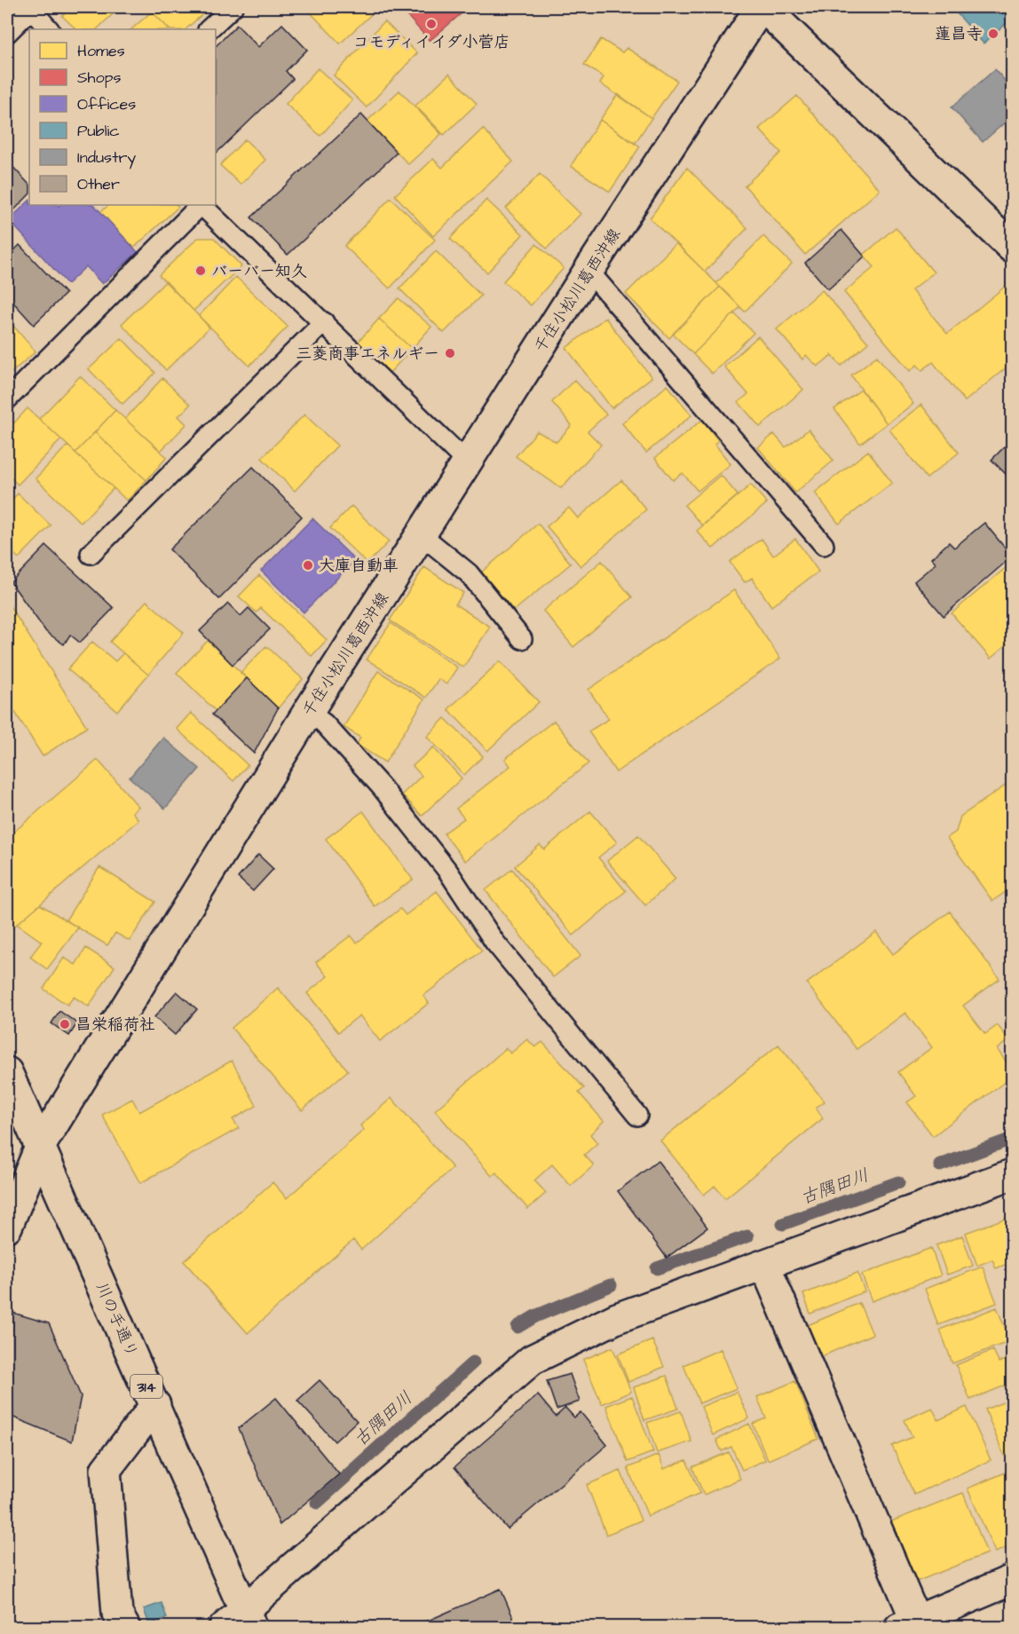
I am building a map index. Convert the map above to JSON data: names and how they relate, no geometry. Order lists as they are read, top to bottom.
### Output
{
  "streets": {
    "street": ["千住小松川葛西沖線", "川の手通り", "314"]
  },
  "crossings": [
    ["千住小松川葛西沖線", "川の手通り"]
  ],
  "water": ["古隅田川"],
  "places": [
    "コモディイイダ小菅店",
    "蓮昌寺",
    "バーバー知久",
    "三菱商事エネルギー",
    "大庫自動車",
    "昌栄稲荷社"
  ],
  "legend": [
    "Homes",
    "Shops",
    "Offices",
    "Public",
    "Industry",
    "Other"
  ]
}
